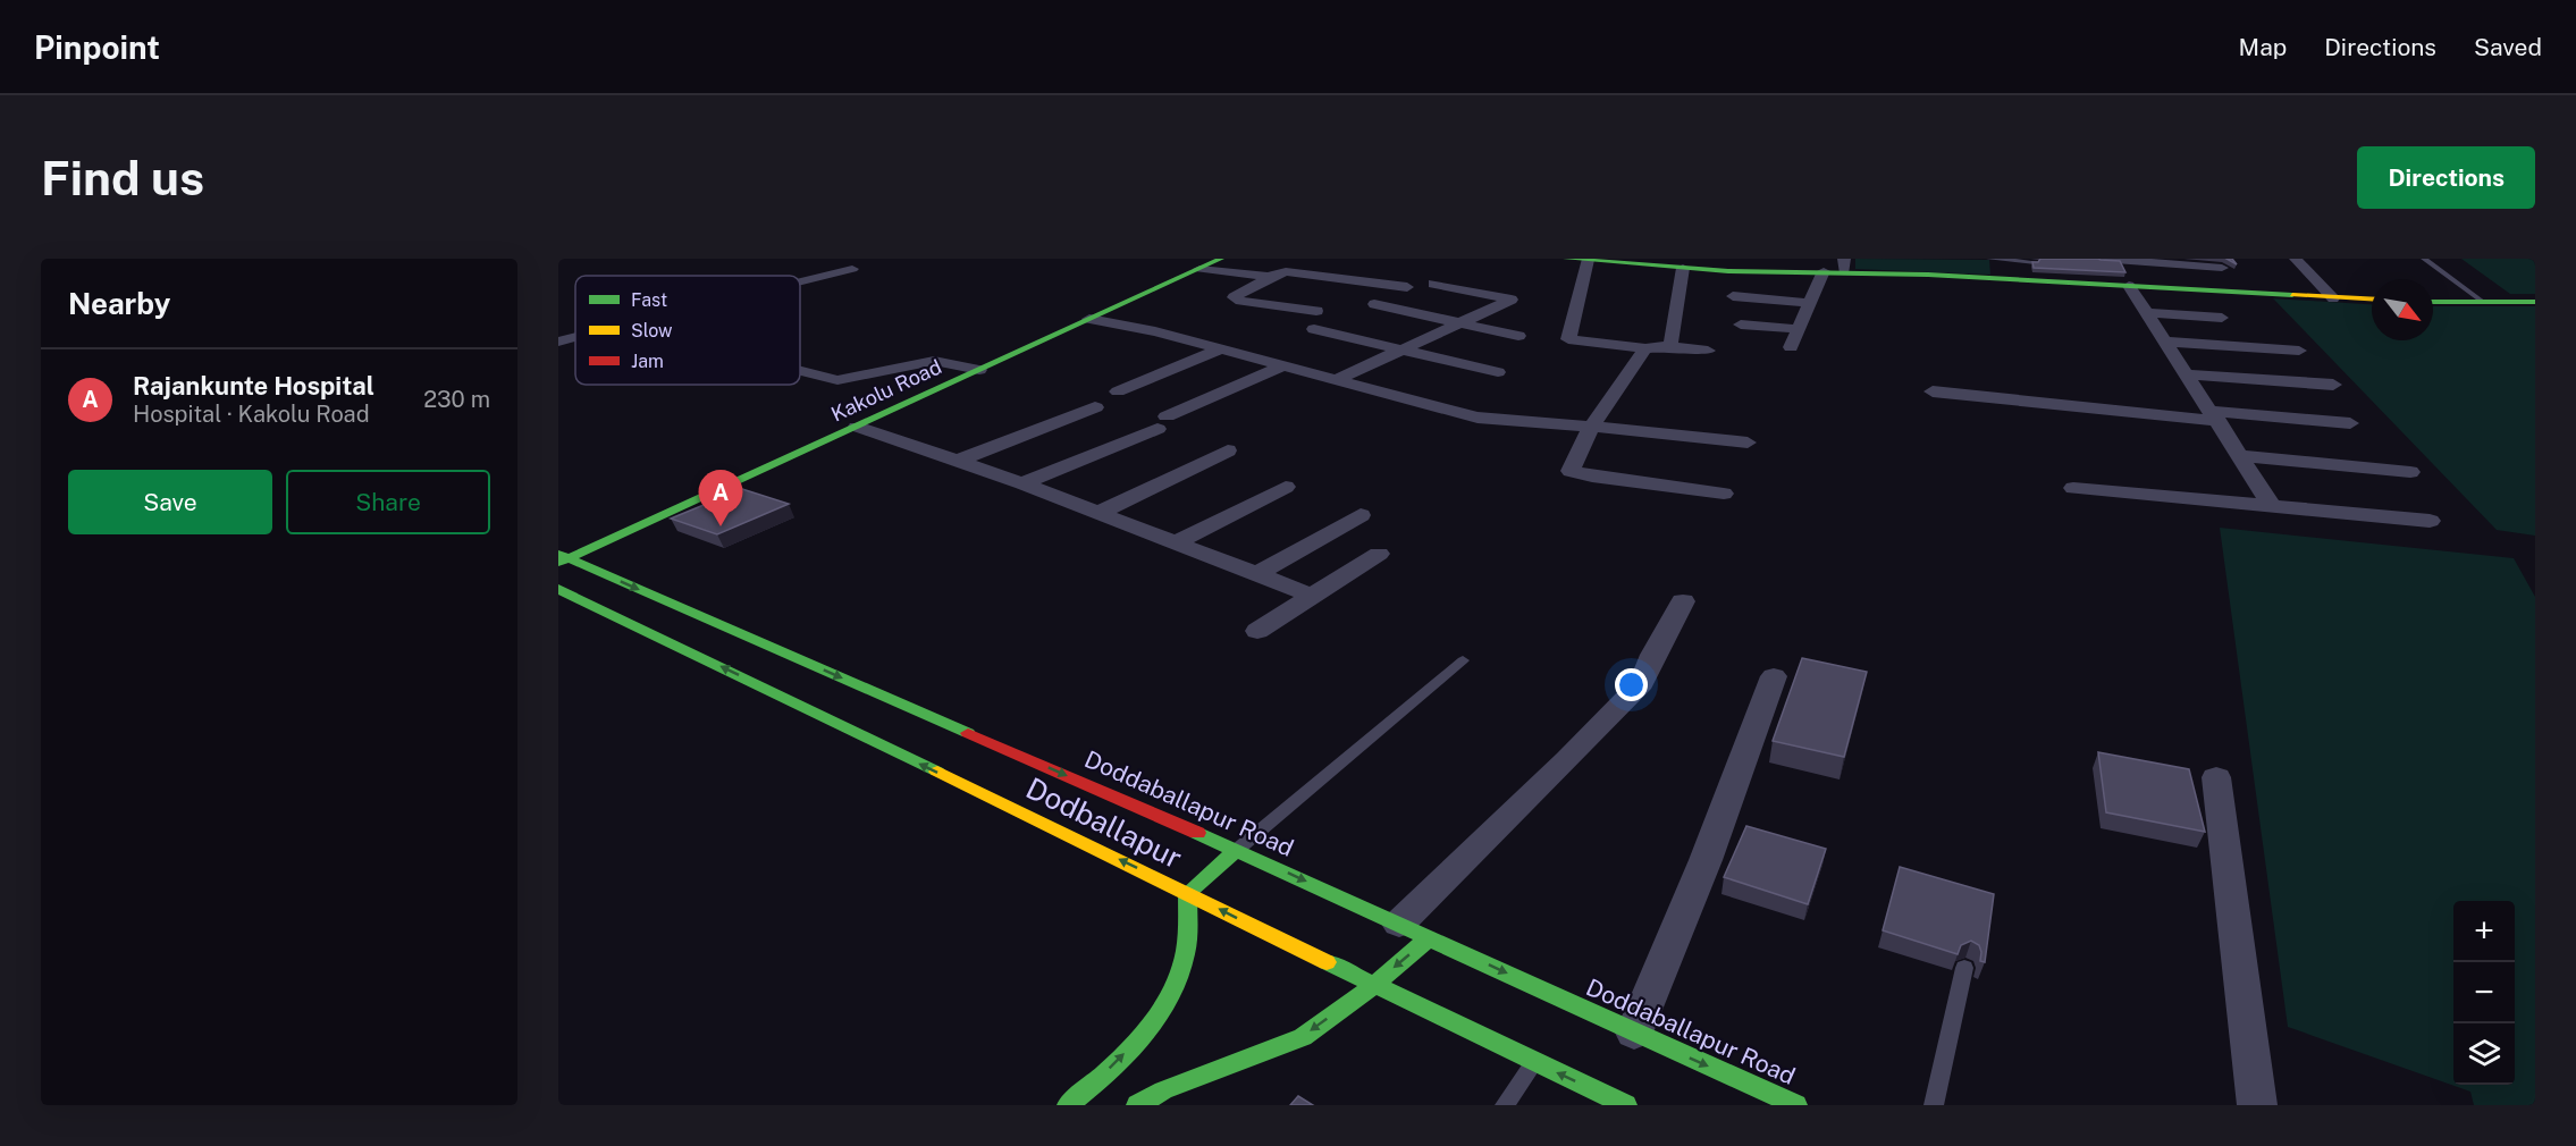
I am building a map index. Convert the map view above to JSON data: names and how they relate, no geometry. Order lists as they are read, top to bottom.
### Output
{
  "streets": {
    "main road": ["Kakolu Road", "Doddaballapur Road", "Dodballapur"]
  },
  "crossings": [
    ["Kakolu Road", "Doddaballapur Road"]
  ],
  "one_way": ["Doddaballapur Road", "Dodballapur"],
  "legend": ["Fast", "Slow", "Jam"],
  "north": "bottom right",
  "page": {
    "header": "Pinpoint",
    "nav": ["Map", "Directions", "Saved"],
    "buttons": [
      "Directions",
      ["Save", "Share"]
    ],
    "title": "Find us",
    "heading": "Nearby",
    "list": [
      {
        "mark": "A",
        "name": "Rajankunte Hospital",
        "note": "Hospital · Kakolu Road",
        "value": "230 m"
      }
    ],
    "pins": "A",
    "map_buttons": ["+", "−"]
  }
}
